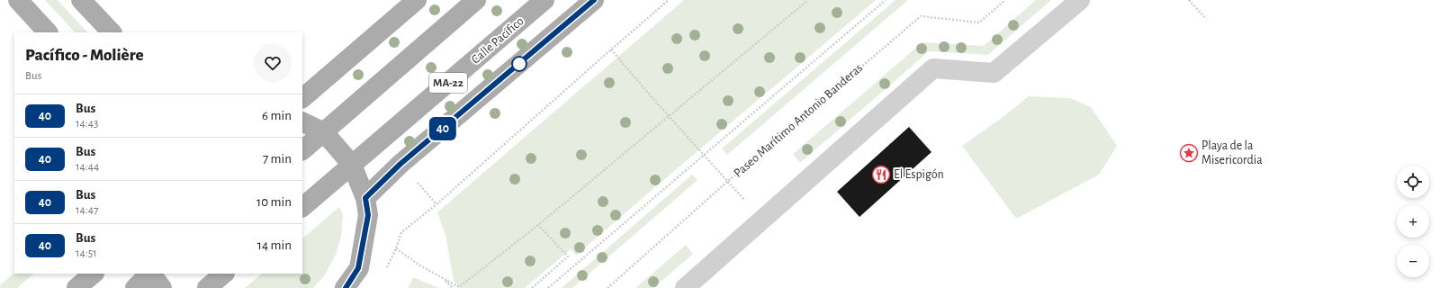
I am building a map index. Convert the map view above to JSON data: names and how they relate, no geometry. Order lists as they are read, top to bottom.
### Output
{
  "streets": {
    "main road": ["Calle Pacífico", "MA-22"],
    "path": ["Paseo Marítimo Antonio Banderas"]
  },
  "places": {
    "place": ["Playa de la Misericordia"],
    "restaurant": ["El Espigón"]
  },
  "lines": ["bus line 40"],
  "page": {
    "on_map": "40",
    "heading": ["Pacífico - Molière", "Bus"],
    "list": [
      {
        "mark": "40",
        "name": "Bus",
        "note": "14:43",
        "value": "6 min"
      },
      {
        "mark": "40",
        "name": "Bus",
        "note": "14:44",
        "value": "7 min"
      },
      {
        "mark": "40",
        "name": "Bus",
        "note": "14:47",
        "value": "10 min"
      },
      {
        "mark": "40",
        "name": "Bus",
        "note": "14:51",
        "value": "14 min"
      }
    ],
    "map_buttons": ["+", "−"]
  }
}
